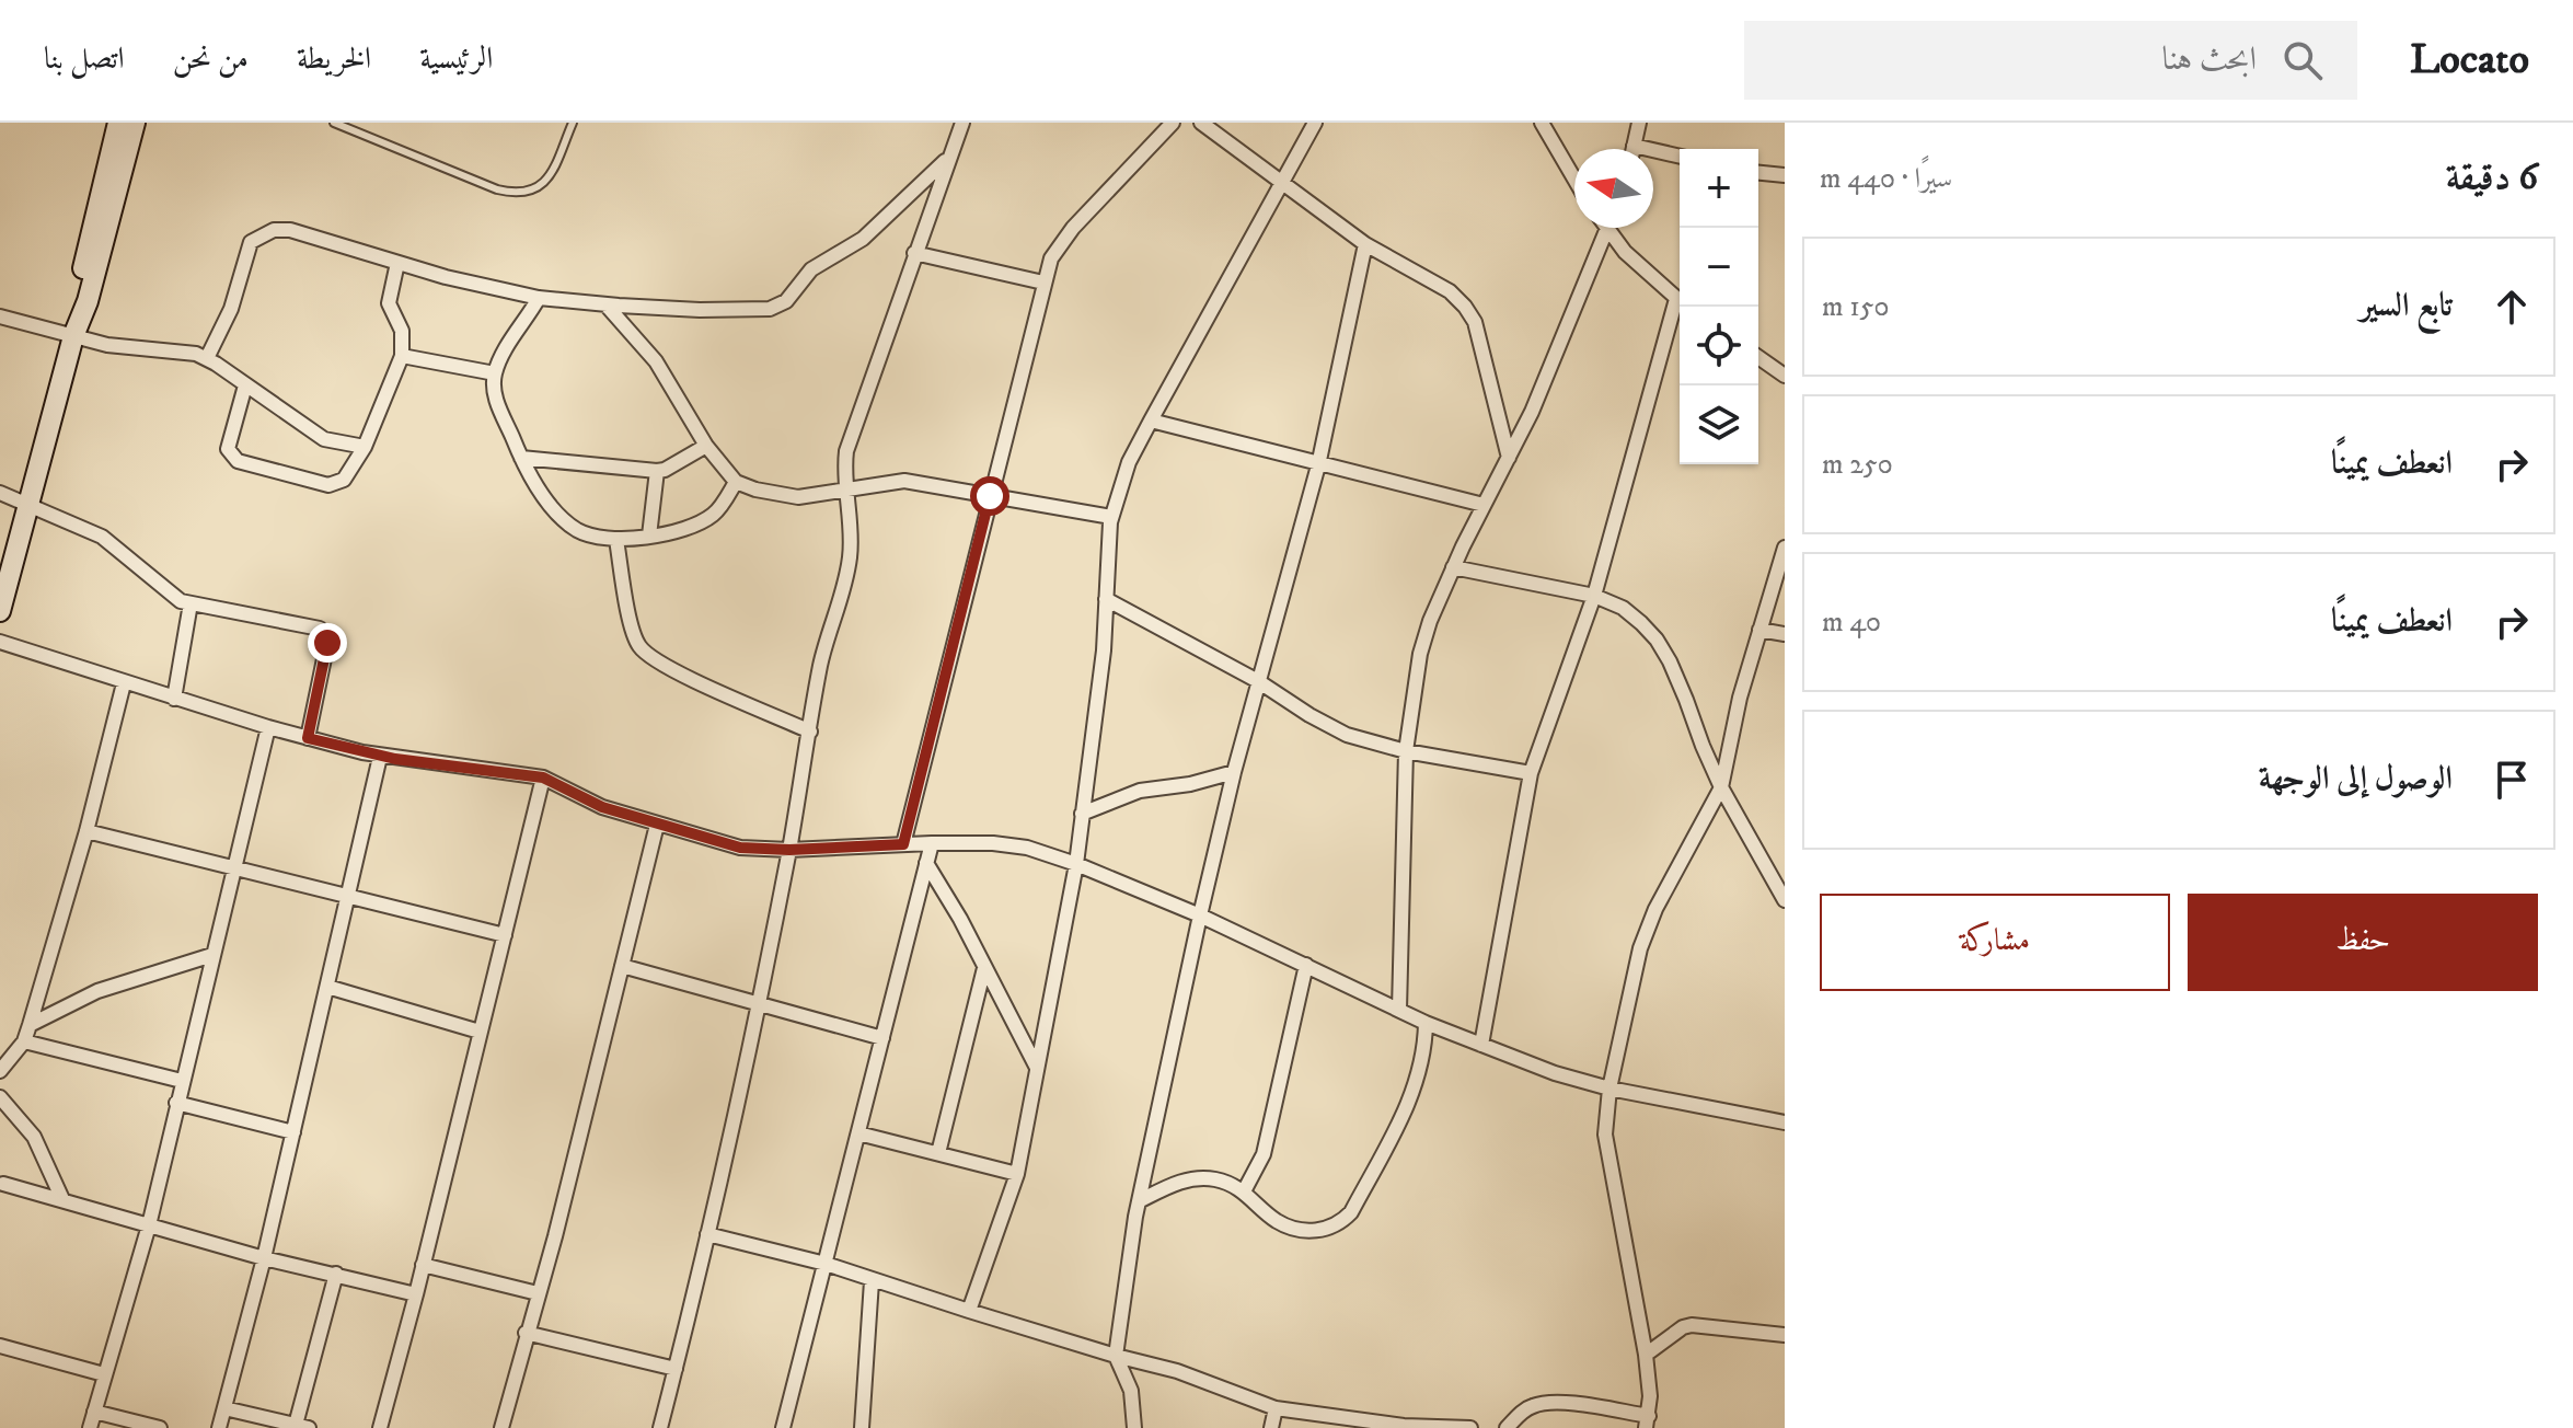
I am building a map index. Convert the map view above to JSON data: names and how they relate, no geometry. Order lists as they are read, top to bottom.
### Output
{
  "north": "left",
  "page": {
    "header": "Locato",
    "search": "ابحث هنا",
    "nav": [
      "الرئيسية",
      "الخريطة",
      "من نحن",
      "اتصل بنا"
    ],
    "heading": ["6 دقيقة", "سيرًا · 440 m"],
    "map_buttons": ["+", "−"],
    "list": [
      ["تابع السير", "150 m"],
      ["انعطف يمينًا", "250 m"],
      ["انعطف يمينًا", "40 m"],
      "الوصول إلى الوجهة"
    ],
    "buttons": ["حفظ", "مشاركة"]
  }
}
